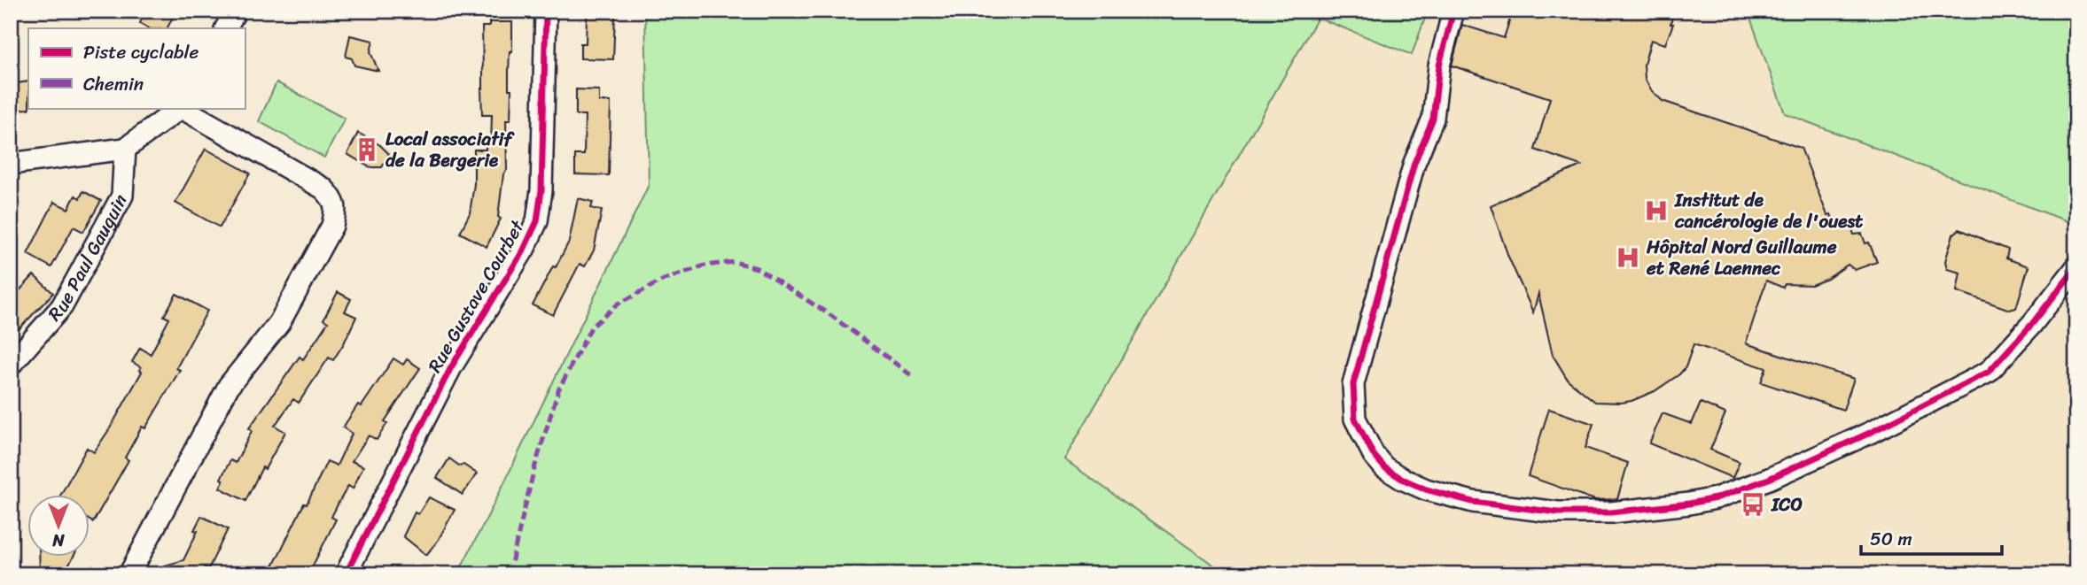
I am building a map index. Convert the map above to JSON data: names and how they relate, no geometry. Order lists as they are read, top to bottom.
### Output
{
  "streets": {
    "street": ["Rue Paul Gauguin", "Rue Gustave Courbet"]
  },
  "places": {
    "building": ["Local associatif de la Bergerie"],
    "hospital": ["Institut de cancérologie de l'ouest", "Hôpital Nord Guillaume et René Laennec"],
    "bus stop": ["ICO"]
  },
  "legend": ["Piste cyclable", "Chemin"],
  "scale_bar": "50 m",
  "north": "bottom"
}
